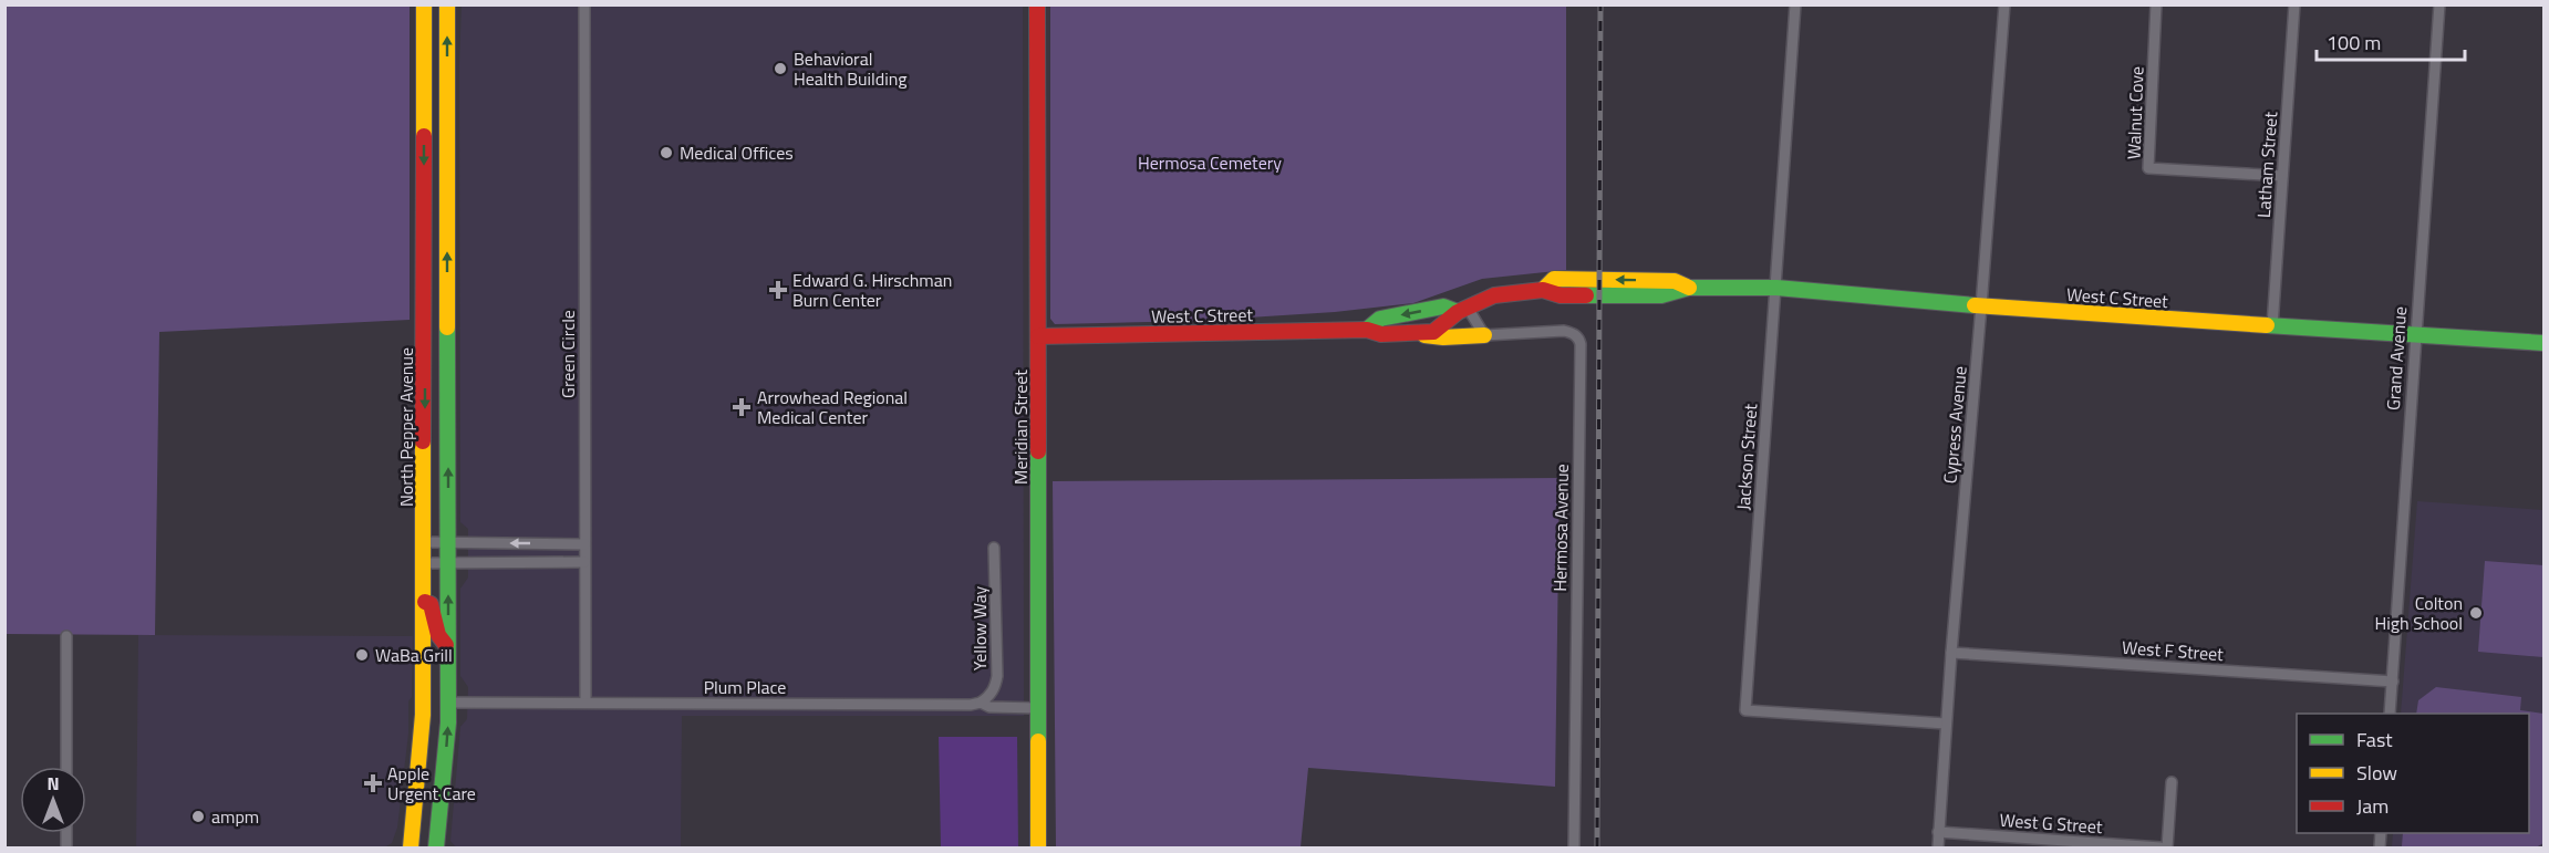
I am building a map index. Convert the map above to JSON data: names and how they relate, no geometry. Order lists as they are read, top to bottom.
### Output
{
  "streets": {
    "street": [
      "Walnut Cove",
      "Latham Street",
      "West C Street",
      "Green Circle",
      "Grand Avenue",
      "Cypress Avenue",
      "North Pepper Avenue",
      "Meridian Street",
      "Jackson Street",
      "Hermosa Avenue",
      "Yellow Way",
      "West F Street",
      "Plum Place",
      "West G Street"
    ]
  },
  "crossings": [
    ["Walnut Cove", "Latham Street"],
    ["Latham Street", "West C Street"],
    ["West C Street", "Grand Avenue"],
    ["West C Street", "Cypress Avenue"],
    ["West C Street", "Meridian Street"],
    ["West C Street", "Jackson Street"],
    ["Green Circle", "Plum Place"],
    ["Grand Avenue", "West F Street"],
    ["Cypress Avenue", "Jackson Street"],
    ["Cypress Avenue", "West F Street"],
    ["Cypress Avenue", "West G Street"],
    ["Meridian Street", "Plum Place"],
    ["Yellow Way", "Plum Place"]
  ],
  "parks": ["Hermosa Cemetery"],
  "places": {
    "other": [
      "Behavioral Health Building",
      "Medical Offices",
      "Colton High School",
      "WaBa Grill",
      "ampm"
    ],
    "health": ["Edward G. Hirschman Burn Center", "Arrowhead Regional Medical Center", "Apple Urgent Care"]
  },
  "legend": ["Fast", "Slow", "Jam"],
  "scale_bar": "100 m",
  "north": "top"
}
